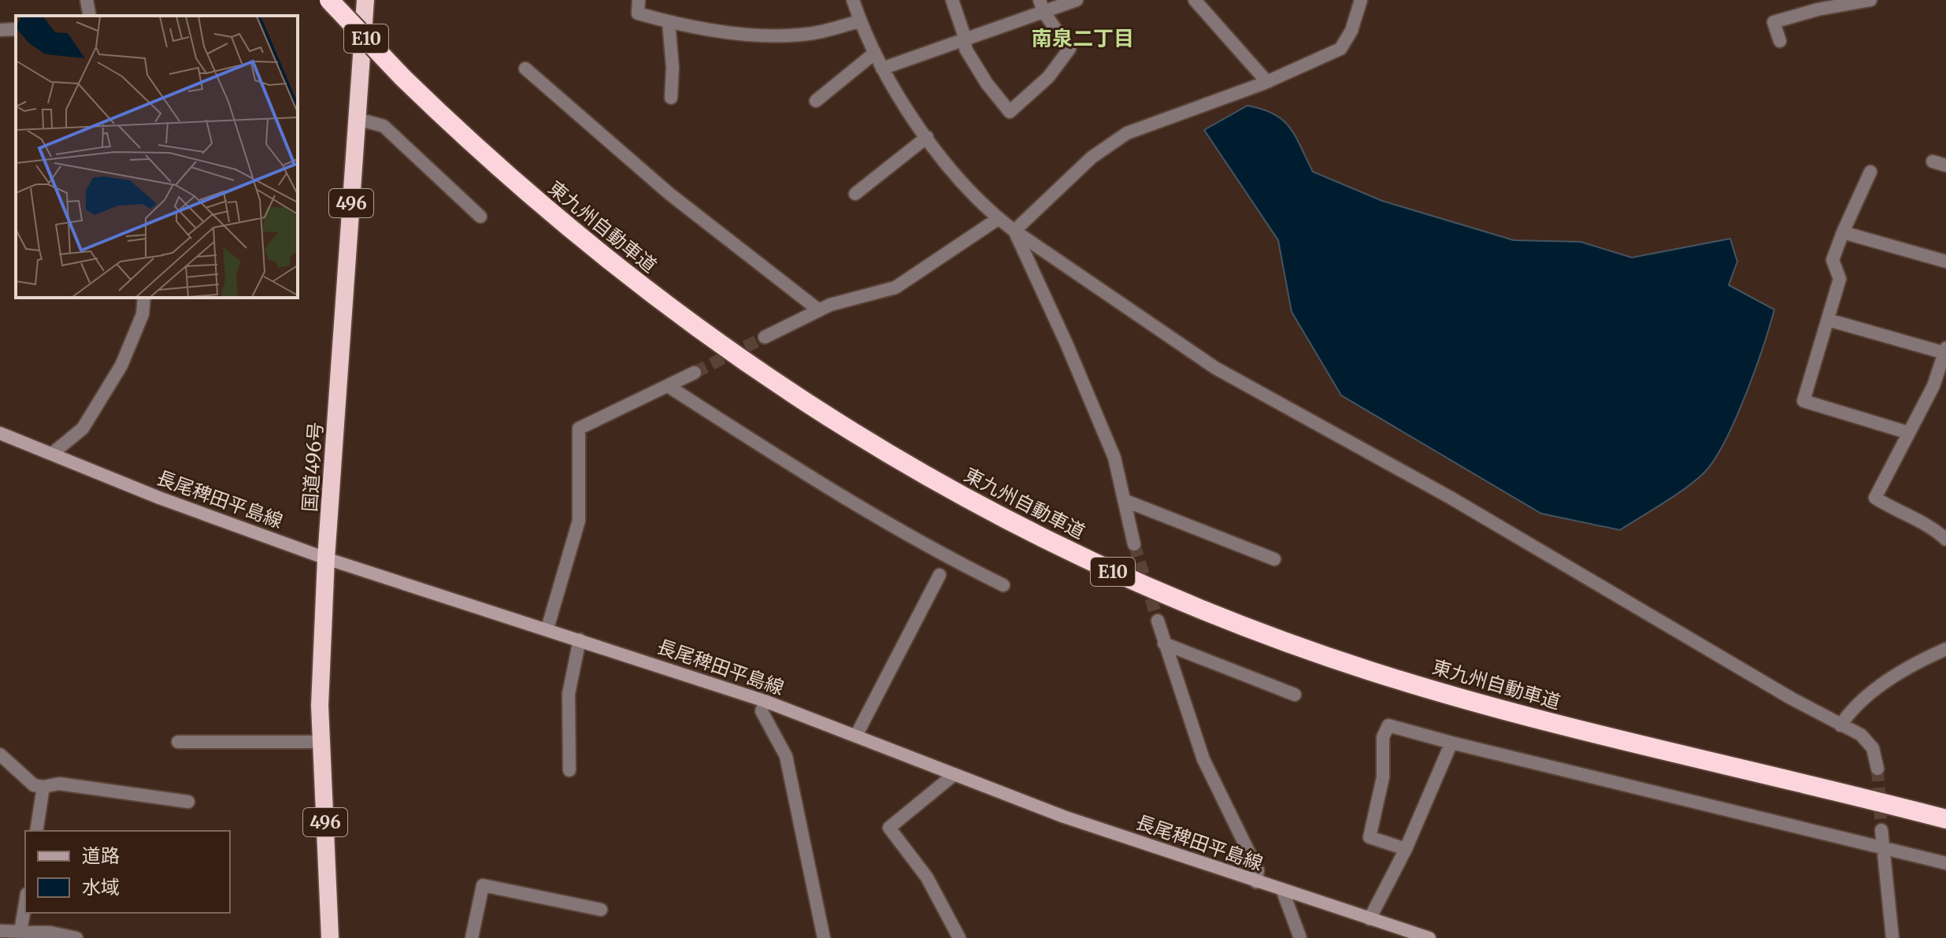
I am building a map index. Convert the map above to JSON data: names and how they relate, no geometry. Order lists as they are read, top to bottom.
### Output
{
  "streets": {
    "highway": [
      "E10",
      "496",
      "東九州自動車道",
      "国道496号"
    ],
    "main road": ["長尾稗田平島線"]
  },
  "crossings": [
    ["国道496号", "長尾稗田平島線"]
  ],
  "districts": ["南泉二丁目"],
  "legend": ["道路", "水域"]
}
